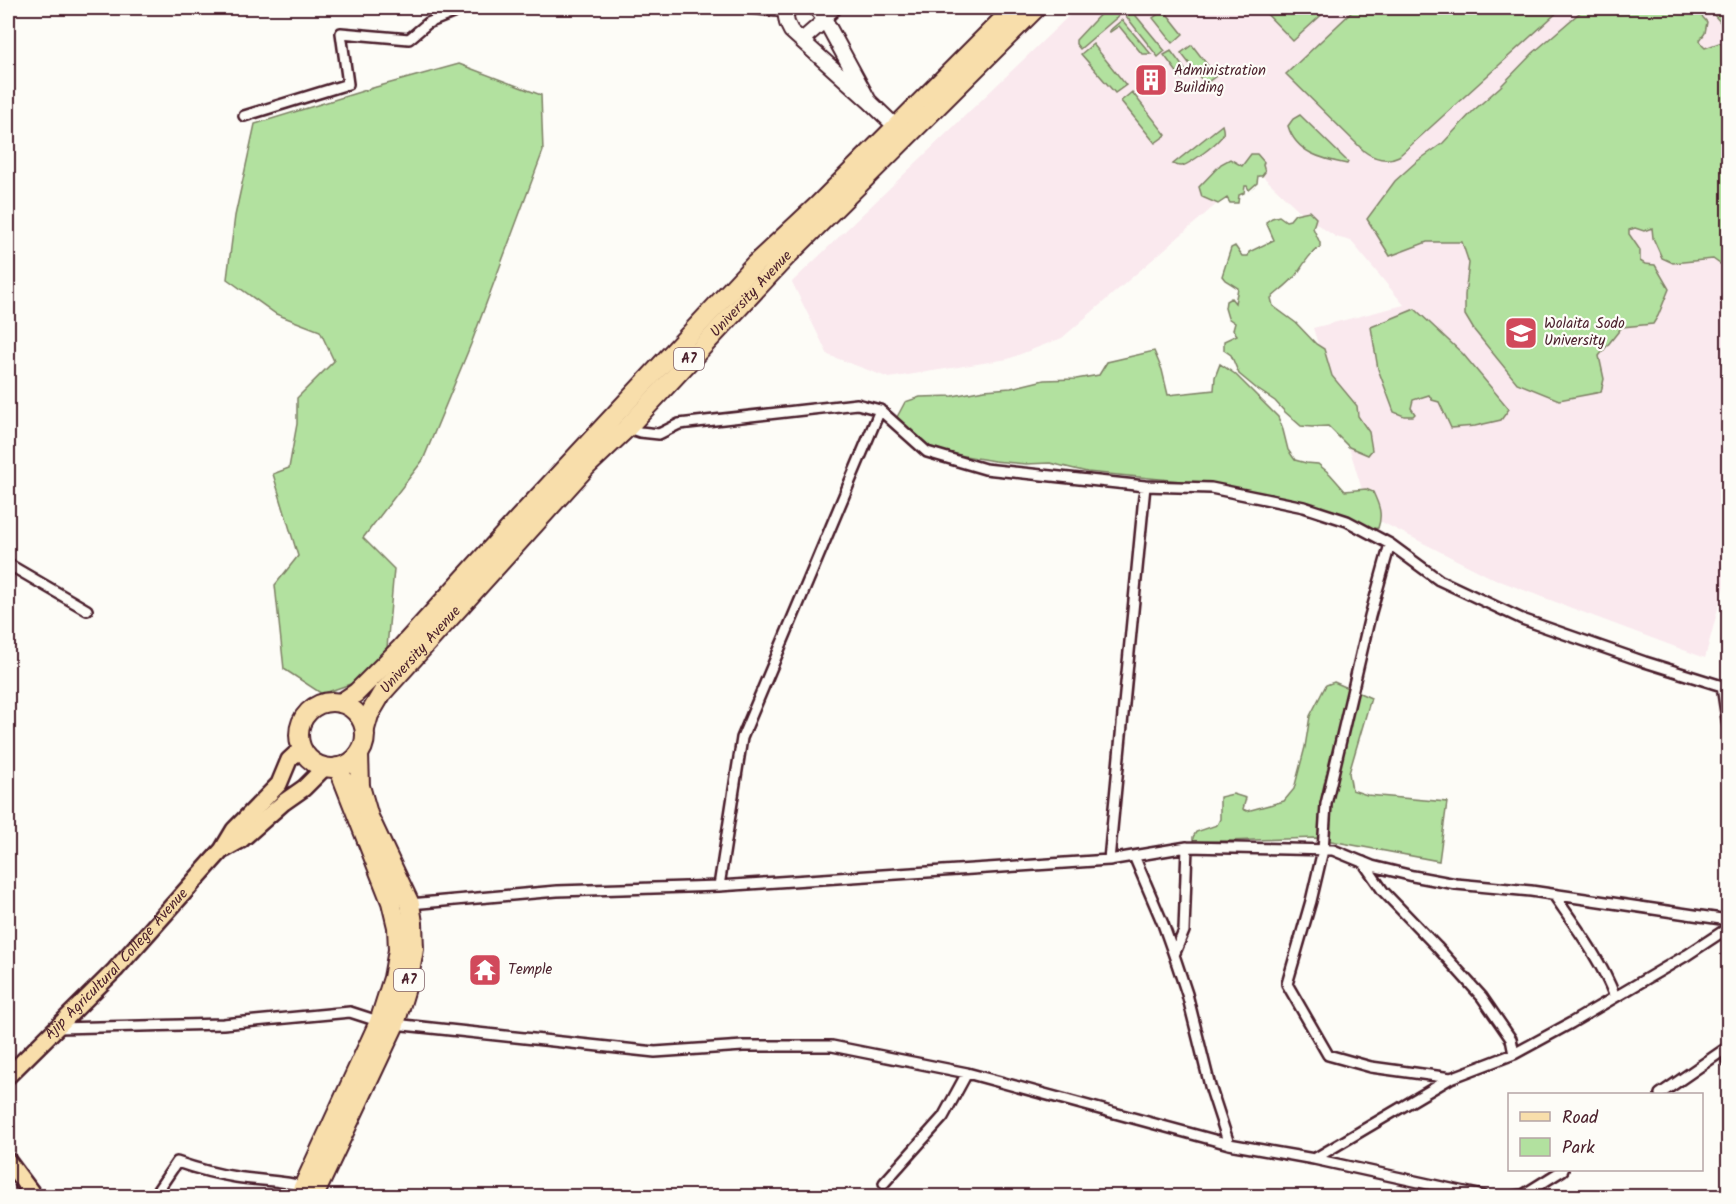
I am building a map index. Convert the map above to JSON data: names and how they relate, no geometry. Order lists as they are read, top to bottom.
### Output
{
  "streets": {
    "highway": ["University Avenue", "A7"],
    "main road": ["Ajip Agricultural College Avenue"]
  },
  "crossings": [
    ["University Avenue", "A7"]
  ],
  "places": {
    "building": ["Administration Building"],
    "school or university": ["Wolaita Sodo University"],
    "temple": ["Temple"]
  },
  "legend": ["Road", "Park"]
}
